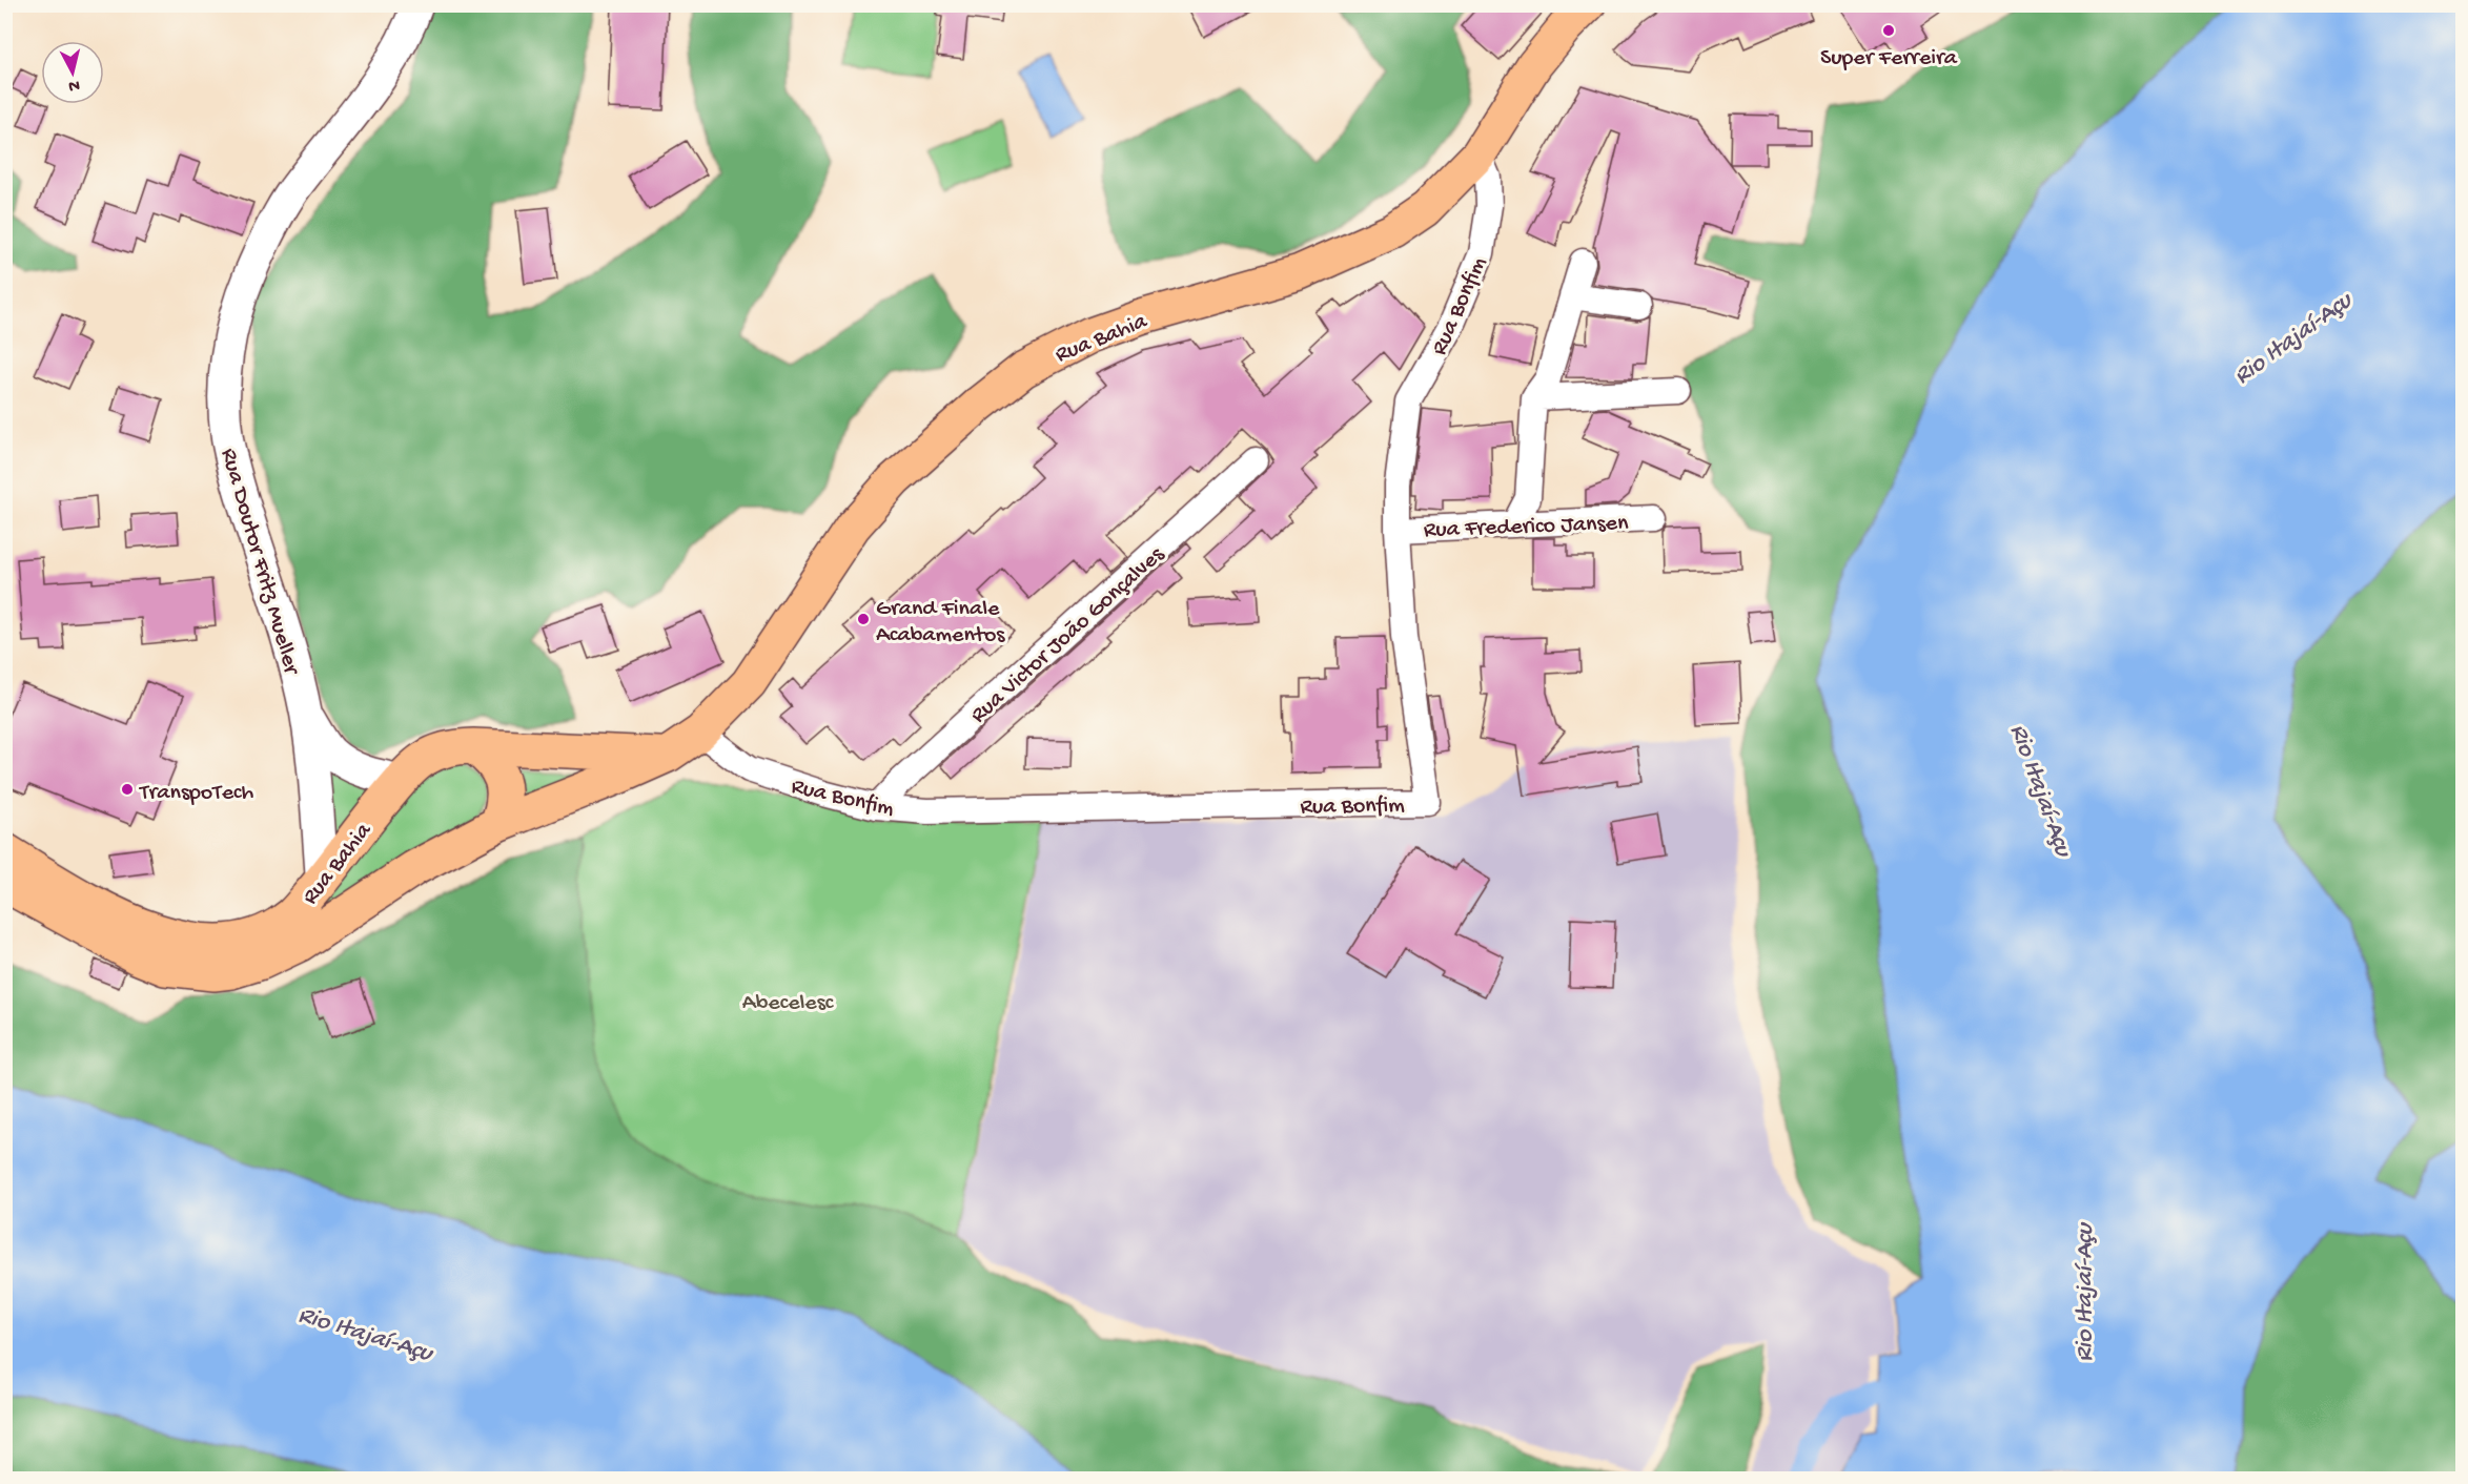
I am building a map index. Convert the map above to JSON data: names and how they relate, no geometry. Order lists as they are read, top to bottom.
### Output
{
  "streets": {
    "main road": ["Rua Bahia"],
    "street": [
      "Rua Bonfim",
      "Rua Frederico Jansen",
      "Rua Doutor Fritz Mueller",
      "Rua Victor João Gonçalves"
    ]
  },
  "crossings": [
    ["Rua Bonfim", "Rua Bahia"],
    ["Rua Bonfim", "Rua Frederico Jansen"],
    ["Rua Bonfim", "Rua Victor João Gonçalves"],
    ["Rua Bahia", "Rua Doutor Fritz Mueller"]
  ],
  "water": ["Rio Itajaí-Açu"],
  "parks": ["Abecelesc"],
  "places": ["Super Ferreira", "Grand Finale Acabamentos", "TranspoTech"],
  "north": "bottom"
}
